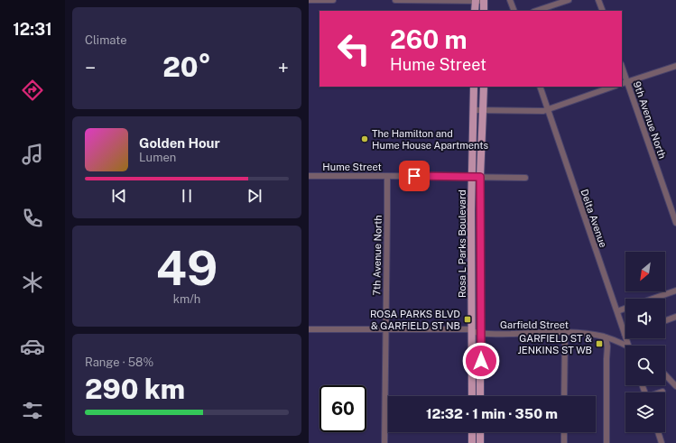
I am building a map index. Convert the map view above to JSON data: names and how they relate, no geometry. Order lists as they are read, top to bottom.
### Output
{
  "streets": {
    "main road": ["Rosa L Parks Boulevard"],
    "street": [
      "9th Avenue North",
      "Hume Street",
      "Delta Avenue",
      "7th Avenue North",
      "Garfield Street"
    ]
  },
  "crossings": [
    ["Hume Street", "Rosa L Parks Boulevard"],
    ["Hume Street", "7th Avenue North"],
    ["Rosa L Parks Boulevard", "Garfield Street"],
    ["7th Avenue North", "Garfield Street"]
  ],
  "places": {
    "other": ["The Hamilton and Hume House Apartments"],
    "transit": ["ROSA PARKS BLVD & GARFIELD ST NB", "GARFIELD ST & JENKINS ST WB"]
  },
  "north": "bottom left",
  "page": {
    "tabs": "12:31",
    "tile": [
      "Climate",
      ["49", "km/h"],
      ["Range · 58%", "290 km"]
    ],
    "turn": ["260 m", "Hume Street"],
    "heat": ["−", "20°", "+"],
    "song": ["Golden Hour", "Lumen"],
    "limit": "60",
    "trip": "12:32 · 1 min · 350 m"
  }
}
